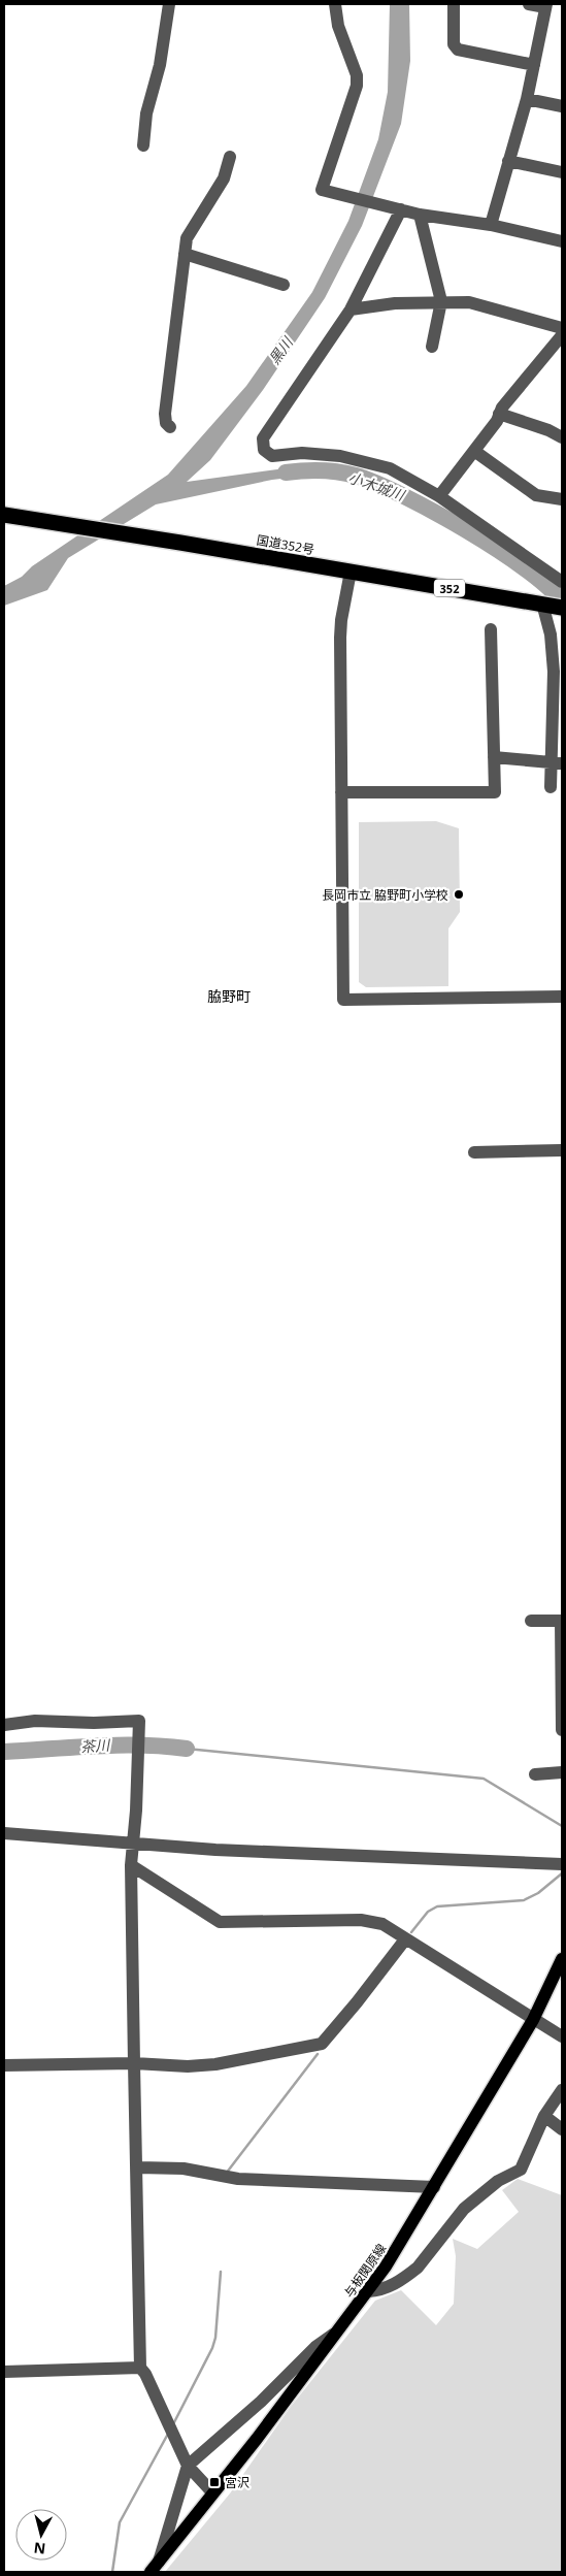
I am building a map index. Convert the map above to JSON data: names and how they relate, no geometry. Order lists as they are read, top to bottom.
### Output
{
  "streets": {
    "highway": ["国道352号", "352"],
    "main road": ["与板関原線"]
  },
  "districts": ["脇野町"],
  "water": ["黒川", "小木城川", "茶川"],
  "places": {
    "other": ["長岡市立 脇野町小学校"],
    "transit": ["宮沢"]
  },
  "north": "bottom"
}
